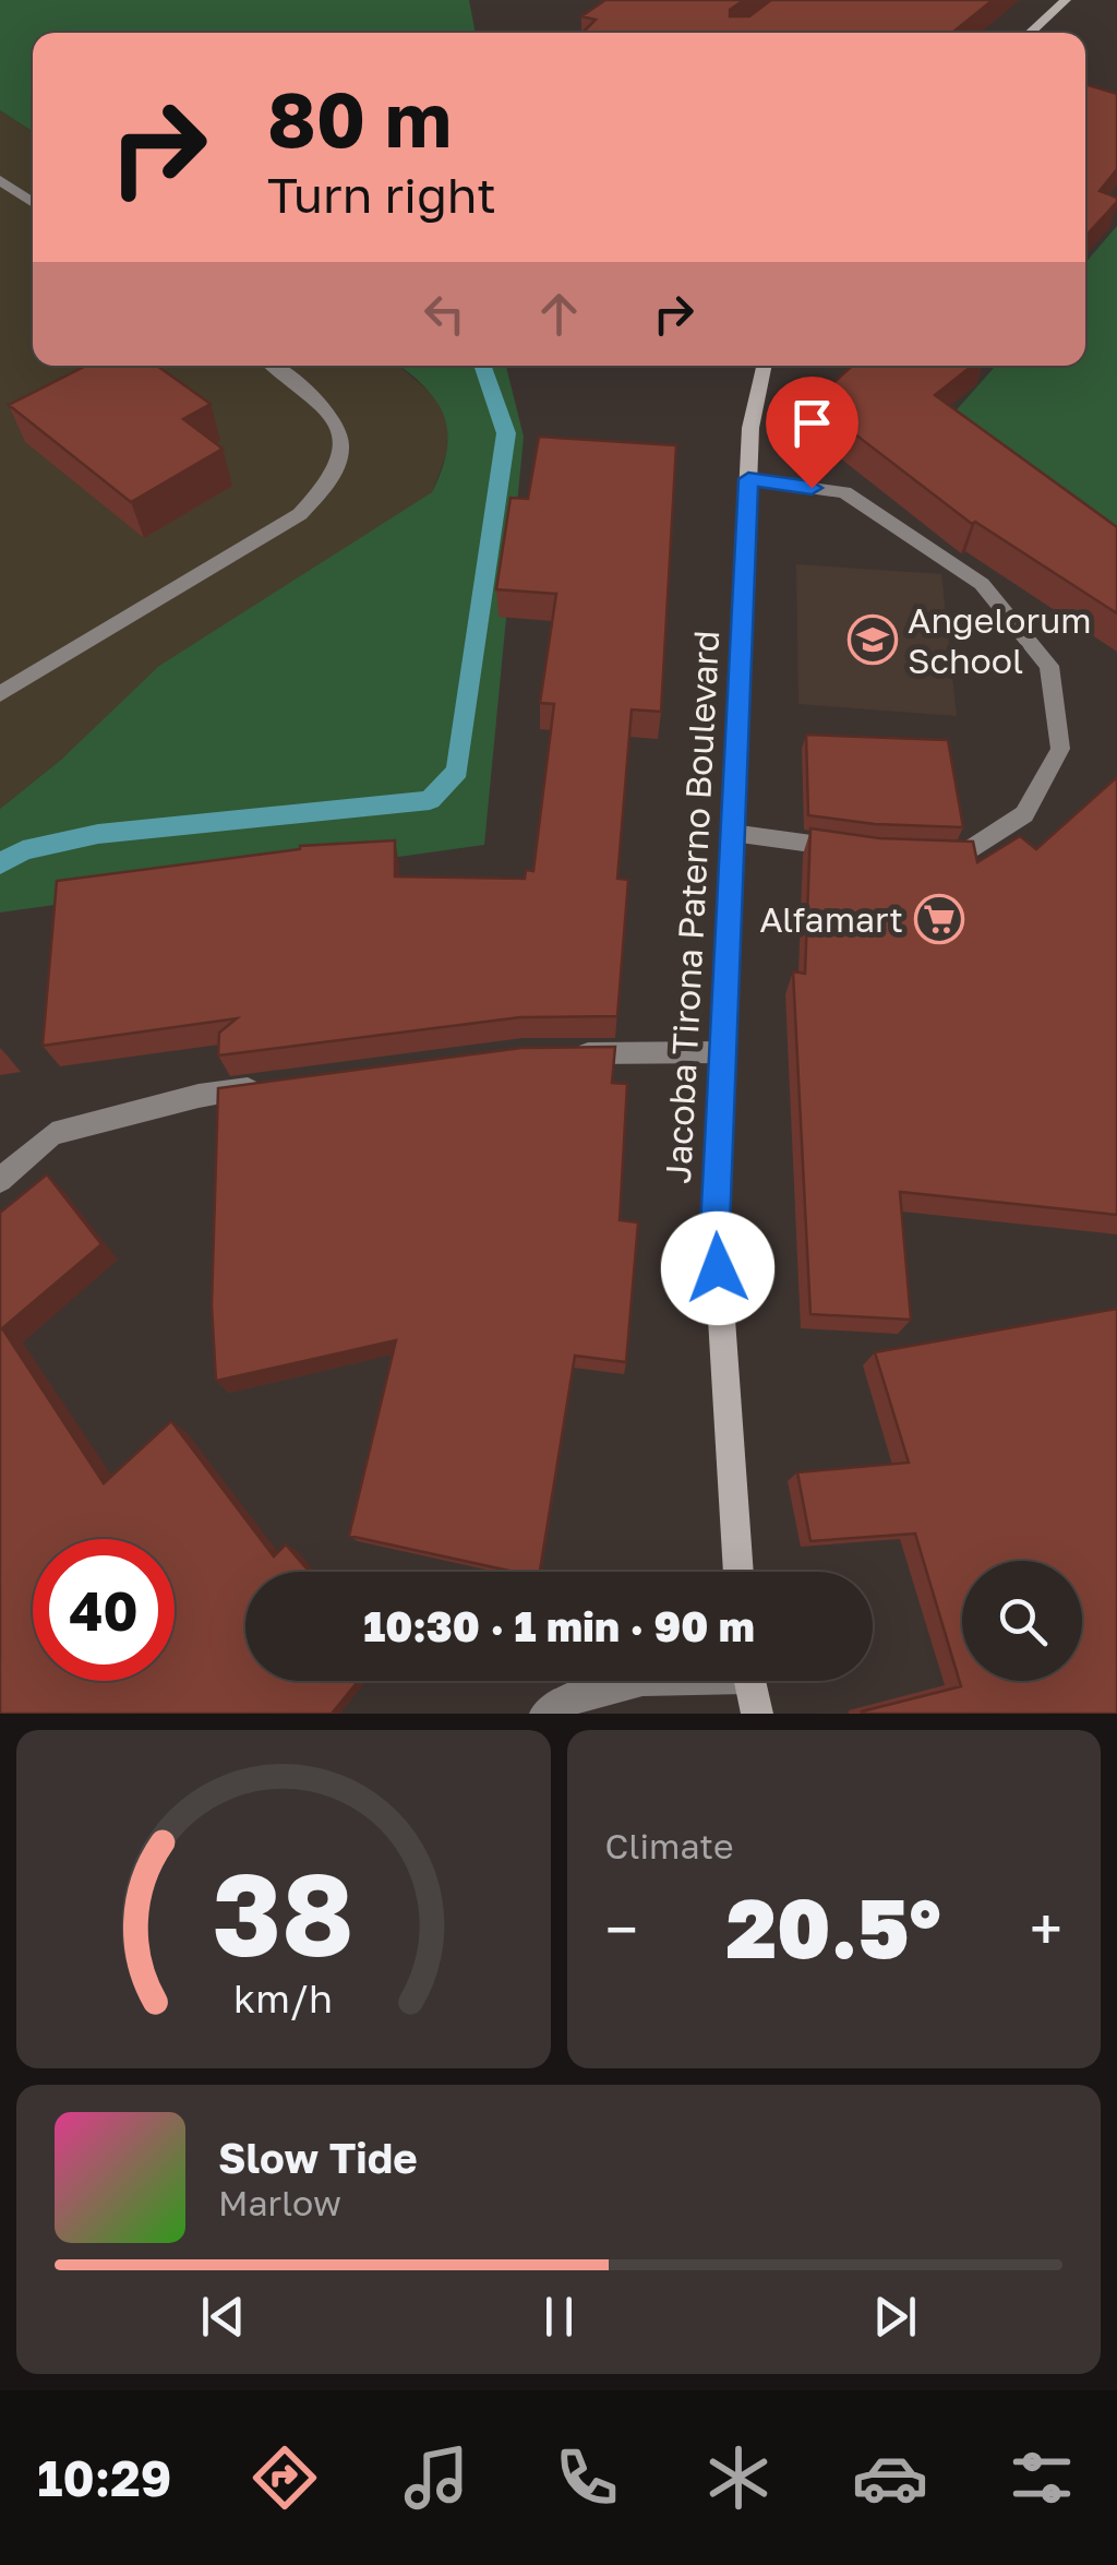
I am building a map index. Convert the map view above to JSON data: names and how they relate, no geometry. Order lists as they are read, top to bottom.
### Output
{
  "streets": {
    "street": ["Jacoba Tirona Paterno Boulevard"]
  },
  "places": {
    "school or university": ["Angelorum School"],
    "supermarket": ["Alfamart"]
  },
  "page": {
    "turn": ["80 m", "Turn right"],
    "limit": "40",
    "trip": "10:30 · 1 min · 90 m",
    "tile": "Climate",
    "heat": ["−", "20.5°", "+"],
    "song": ["Slow Tide", "Marlow"],
    "tabs": "10:29",
    "gauge": ["38", "km/h"]
  }
}
